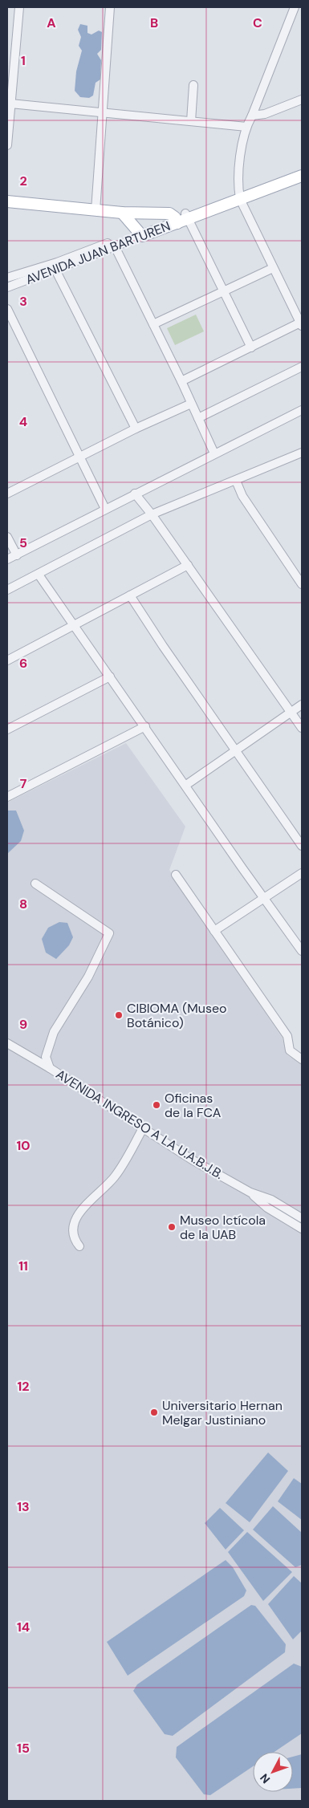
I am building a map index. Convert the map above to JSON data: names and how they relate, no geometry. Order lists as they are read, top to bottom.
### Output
{
  "streets": {
    "main road": ["AVENIDA JUAN BARTUREN"],
    "street": ["AVENIDA INGRESO A LA U.A.B.J.B."]
  },
  "places": [
    "CIBIOMA (Museo Botánico)",
    "Oficinas de la FCA",
    "Museo Ictícola de la UAB",
    "Universitario Hernan Melgar Justiniano"
  ],
  "north": "bottom left",
  "grid": {
    "columns": ["A", "B", "C"],
    "rows": [
      "1",
      "2",
      "3",
      "4",
      "5",
      "6",
      "7",
      "8",
      "9",
      "10",
      "11",
      "12",
      "13",
      "14",
      "15"
    ]
  }
}
